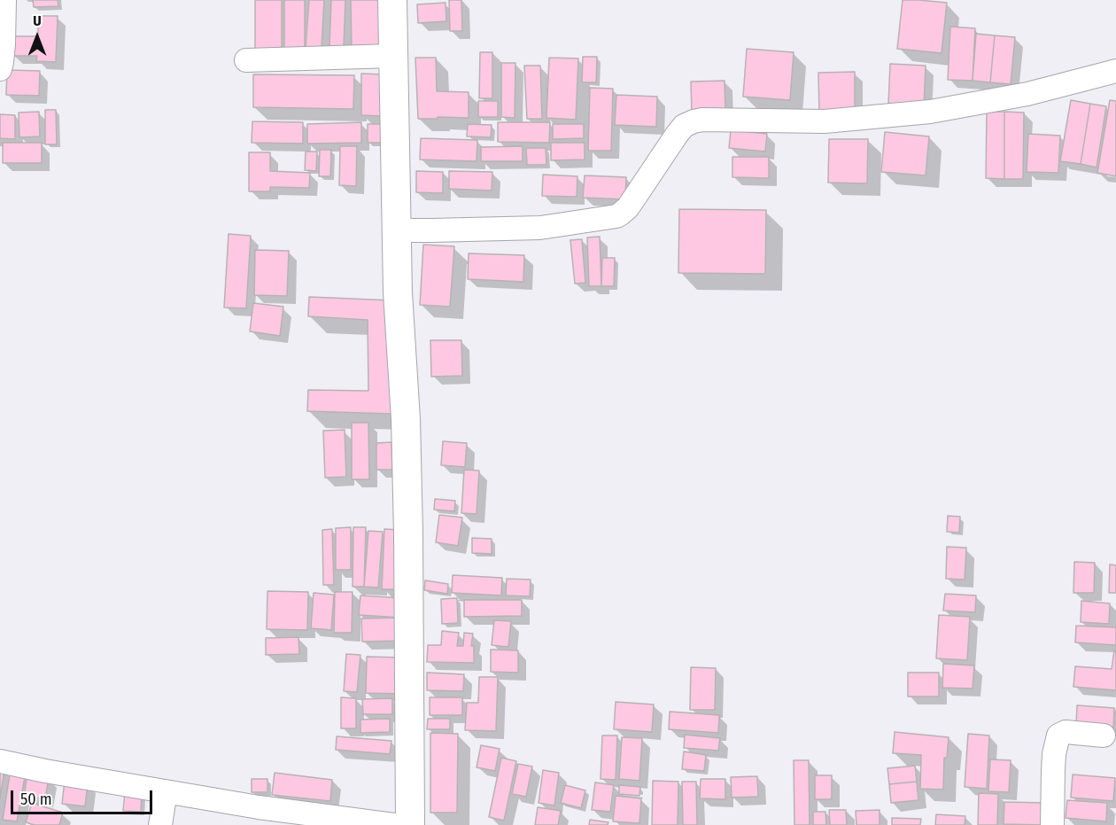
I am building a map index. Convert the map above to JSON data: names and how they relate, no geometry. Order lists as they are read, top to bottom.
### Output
{
  "scale_bar": "50 m",
  "north": "top"
}
